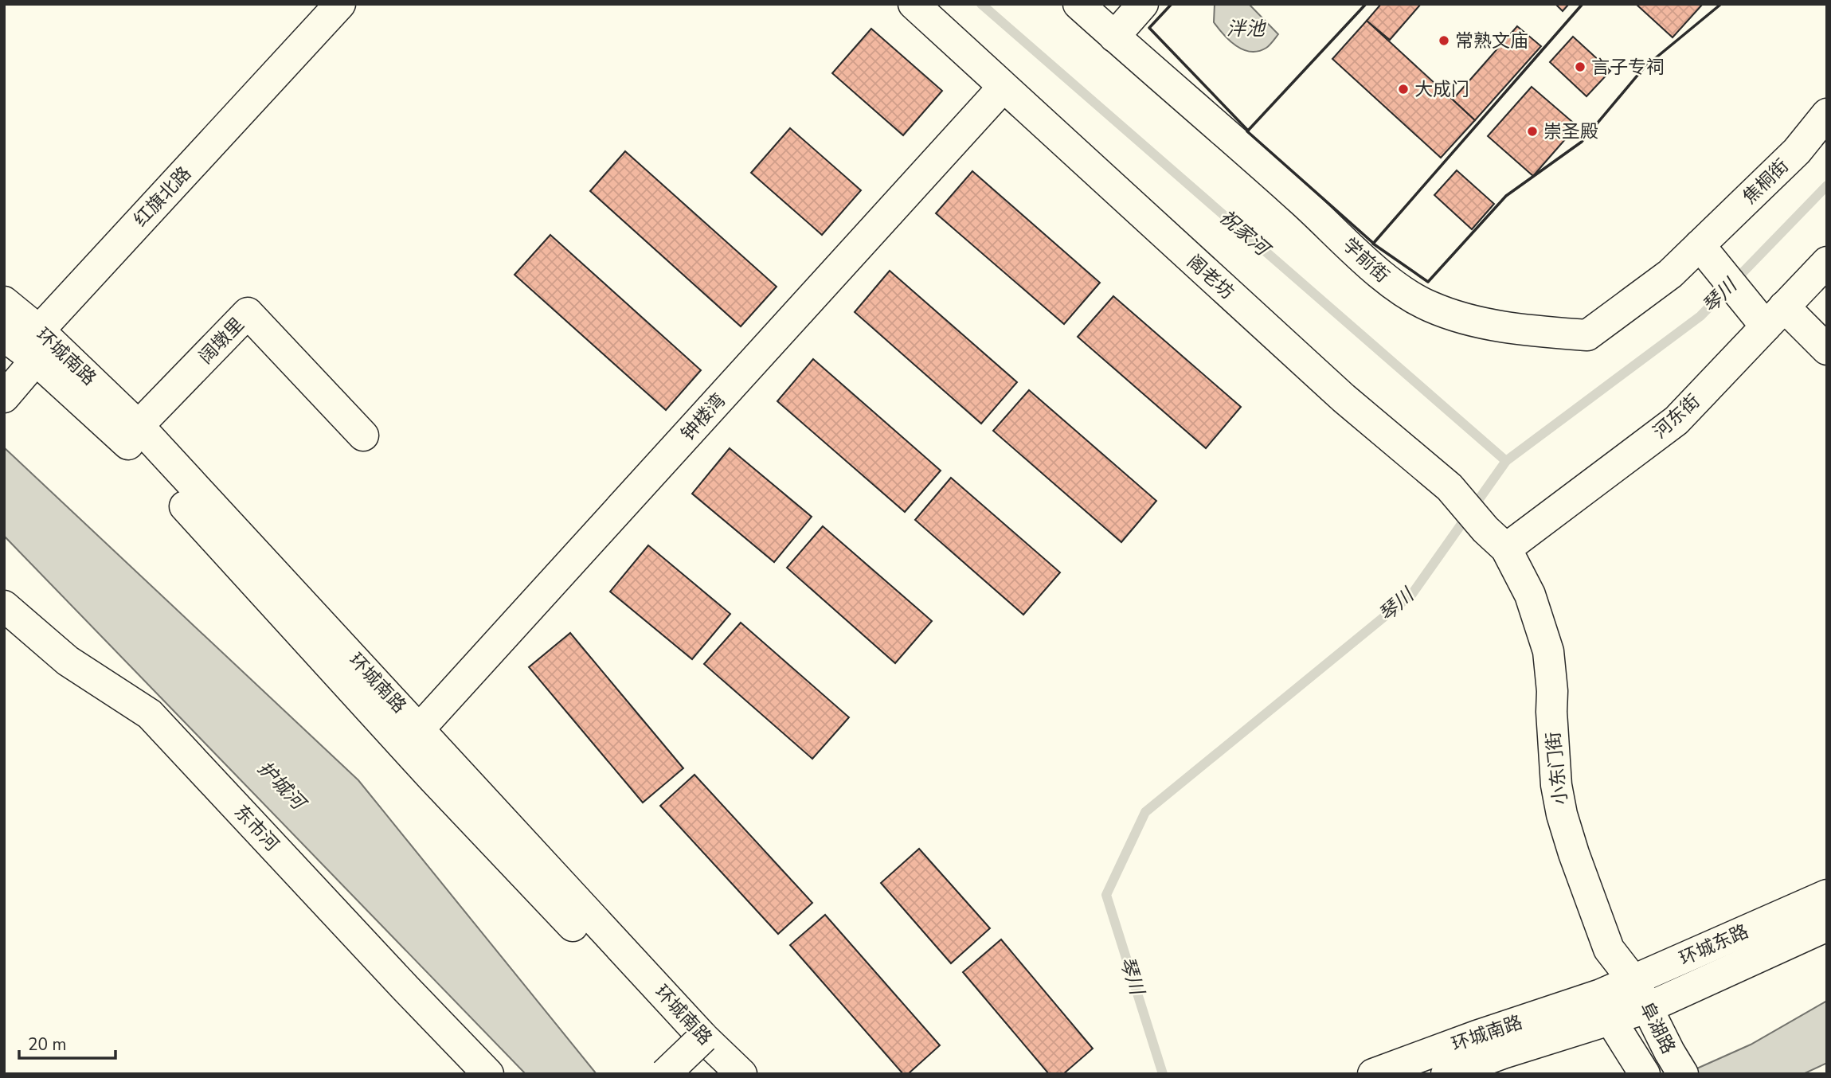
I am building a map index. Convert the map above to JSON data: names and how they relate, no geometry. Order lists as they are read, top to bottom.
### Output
{
  "streets": {
    "street": [
      "焦桐街",
      "红旗北路",
      "学前街",
      "阁老坊",
      "阔墩里",
      "环城南路",
      "河东街",
      "钟楼湾",
      "小东门街",
      "东市河",
      "环城东路",
      "阜湖路"
    ]
  },
  "crossings": [
    ["焦桐街", "学前街"],
    ["红旗北路", "环城南路"],
    ["阁老坊", "河东街"],
    ["阁老坊", "钟楼湾"],
    ["阁老坊", "小东门街"],
    ["阔墩里", "环城南路"],
    ["环城南路", "钟楼湾"],
    ["环城南路", "环城东路"],
    ["环城南路", "阜湖路"],
    ["河东街", "小东门街"],
    ["小东门街", "环城东路"],
    ["小东门街", "阜湖路"],
    ["环城东路", "阜湖路"]
  ],
  "water": [
    "泮池",
    "祝家河",
    "琴川",
    "护城河"
  ],
  "places": [
    "常熟文庙",
    "言子专祠",
    "大成门",
    "崇圣殿"
  ],
  "scale_bar": "20 m"
}
